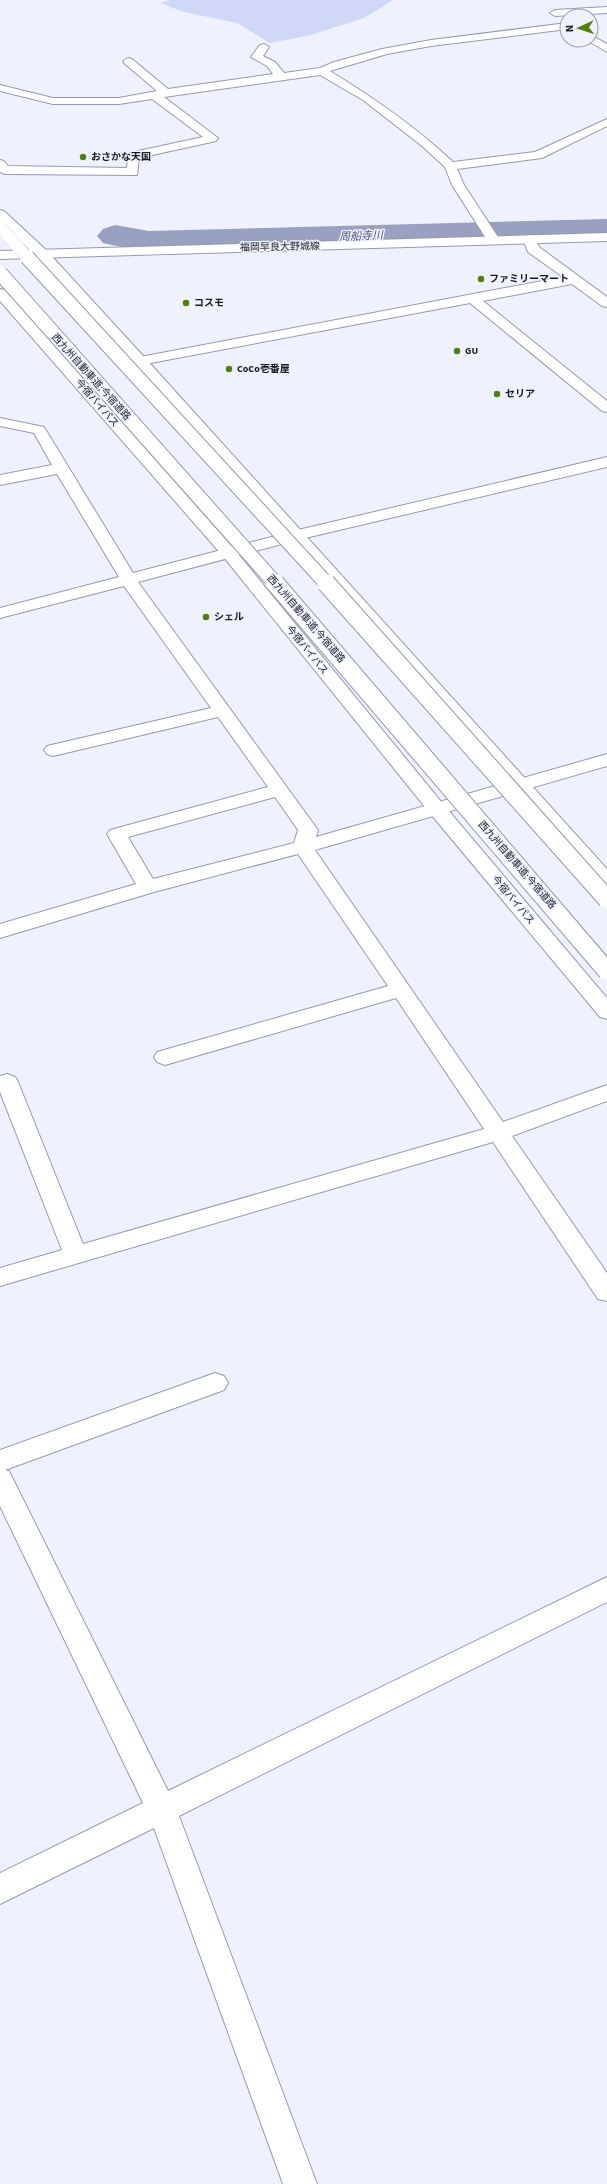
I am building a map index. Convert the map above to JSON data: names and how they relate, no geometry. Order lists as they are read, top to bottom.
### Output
{
  "streets": {
    "main road": ["福岡早良大野城線", "西九州自動車道;今宿道路", "今宿バイパス"]
  },
  "water": ["周船寺川"],
  "places": [
    "おさかな天国",
    "ファミリーマート",
    "コスモ",
    "GU",
    "CoCo壱番屋",
    "セリア",
    "シェル"
  ],
  "north": "left"
}
